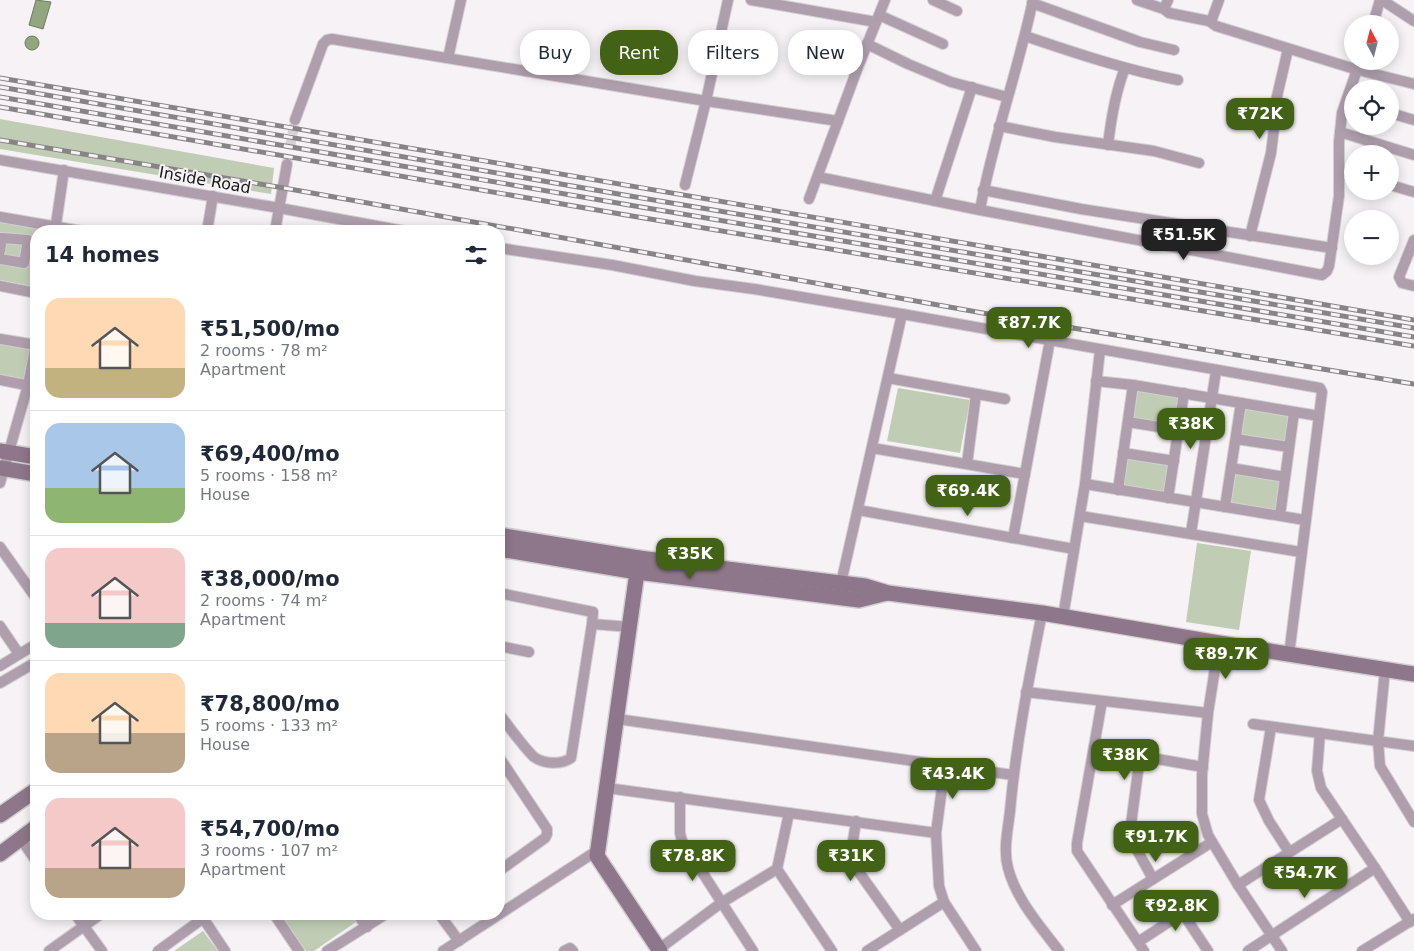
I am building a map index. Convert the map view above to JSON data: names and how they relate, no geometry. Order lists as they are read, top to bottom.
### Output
{
  "streets": {
    "street": ["Inside Road"]
  },
  "north": "top",
  "page": {
    "map_buttons": ["+", "−"],
    "chip": [
      "Buy",
      "Rent",
      "Filters",
      "New"
    ],
    "price": [
      "₹72K",
      "₹51.5K",
      "₹87.7K",
      "₹38K",
      "₹69.4K",
      "₹35K",
      "₹89.7K",
      "₹38K",
      "₹43.4K",
      "₹91.7K",
      "₹78.8K",
      "₹31K",
      "₹54.7K",
      "₹92.8K"
    ],
    "heading": "14 homes",
    "list": [
      {
        "name": "₹51,500/mo",
        "note": "2 rooms · 78 m² · Apartment"
      },
      {
        "name": "₹69,400/mo",
        "note": "5 rooms · 158 m² · House"
      },
      {
        "name": "₹38,000/mo",
        "note": "2 rooms · 74 m² · Apartment"
      },
      {
        "name": "₹78,800/mo",
        "note": "5 rooms · 133 m² · House"
      },
      {
        "name": "₹54,700/mo",
        "note": "3 rooms · 107 m² · Apartment"
      }
    ]
  }
}
